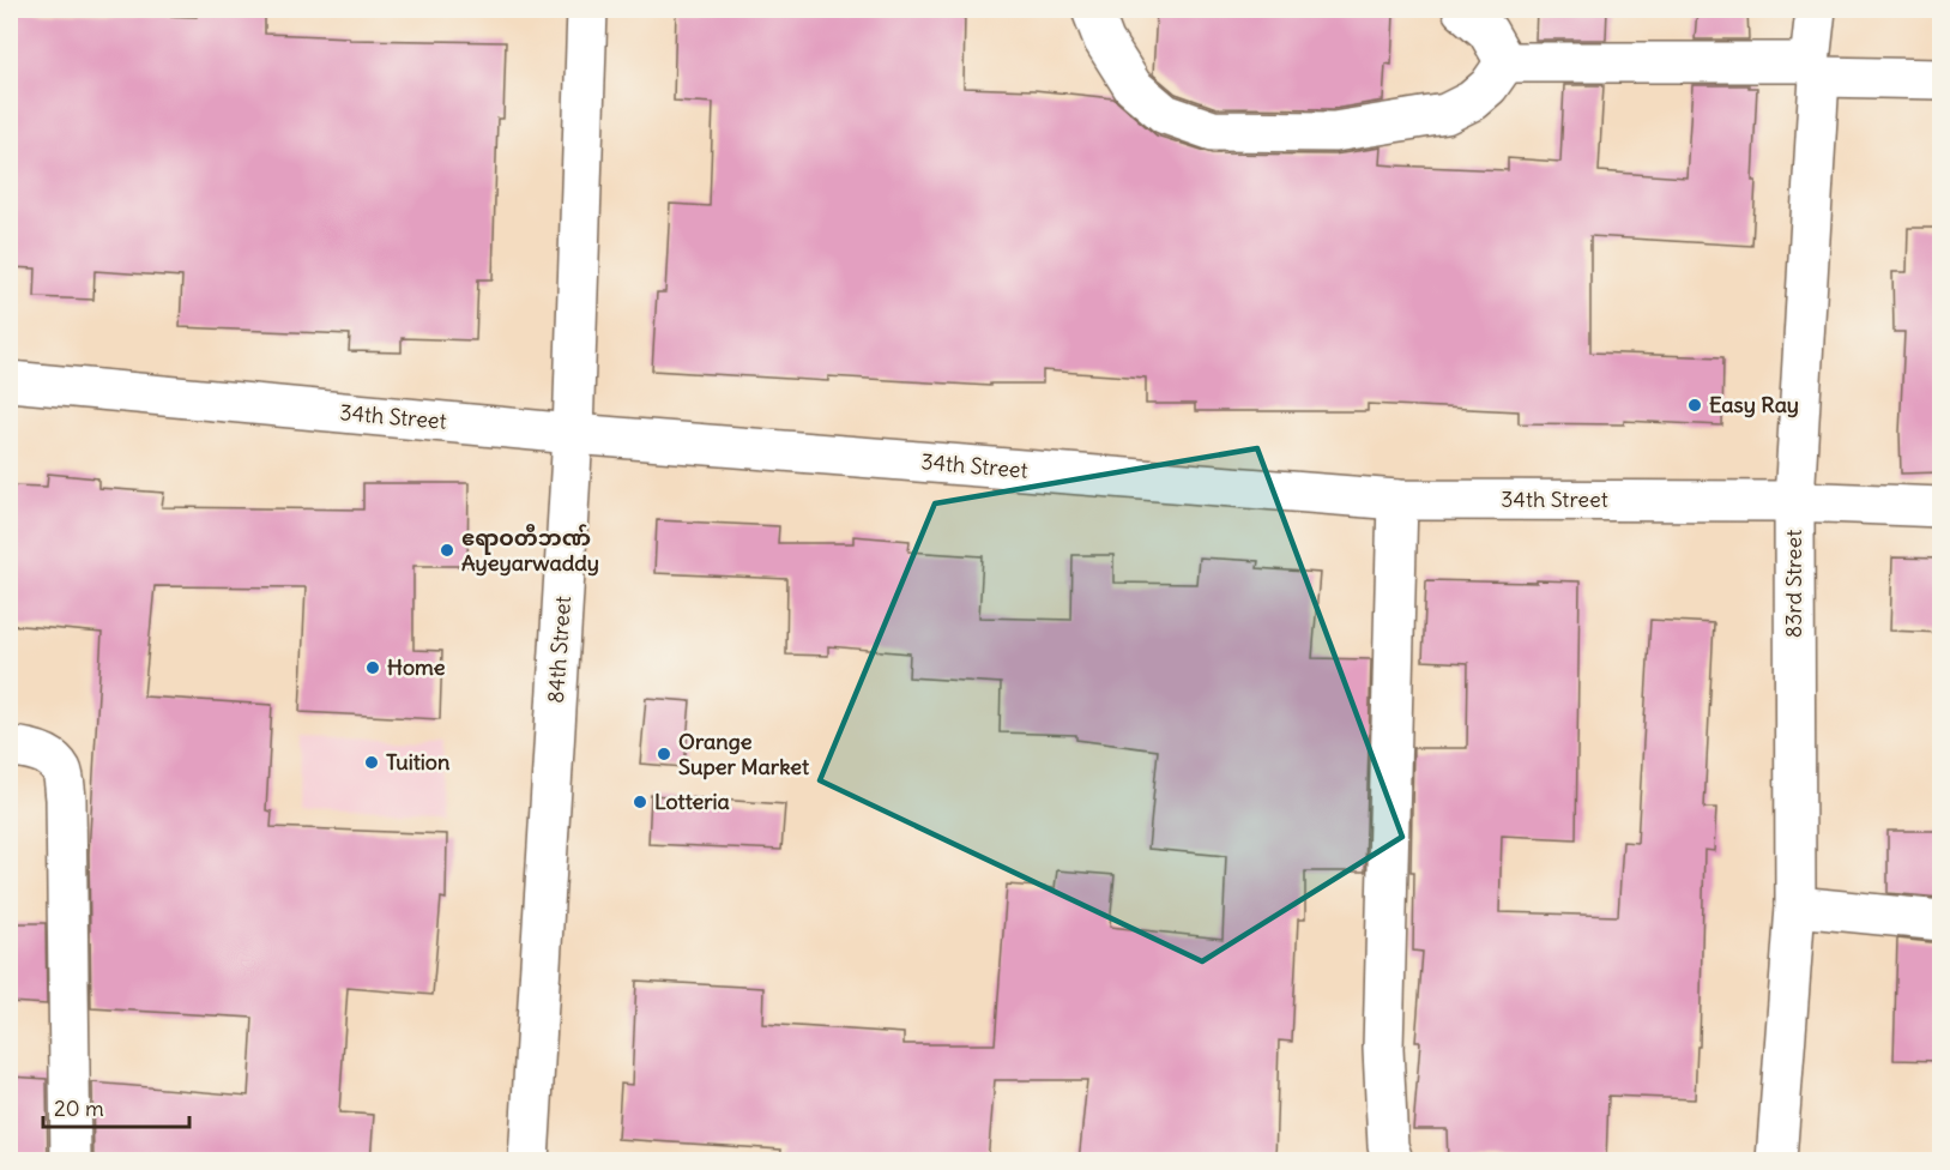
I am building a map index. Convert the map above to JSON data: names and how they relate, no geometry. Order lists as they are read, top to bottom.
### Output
{
  "streets": {
    "street": ["34th Street", "83rd Street", "84th Street"]
  },
  "crossings": [
    ["34th Street", "83rd Street"],
    ["34th Street", "84th Street"]
  ],
  "places": [
    "Easy Ray",
    "ဧရာဝတီဘဏ် Ayeyarwaddy",
    "Home",
    "Orange Super Market",
    "Tuition",
    "Lotteria"
  ],
  "scale_bar": "20 m"
}
